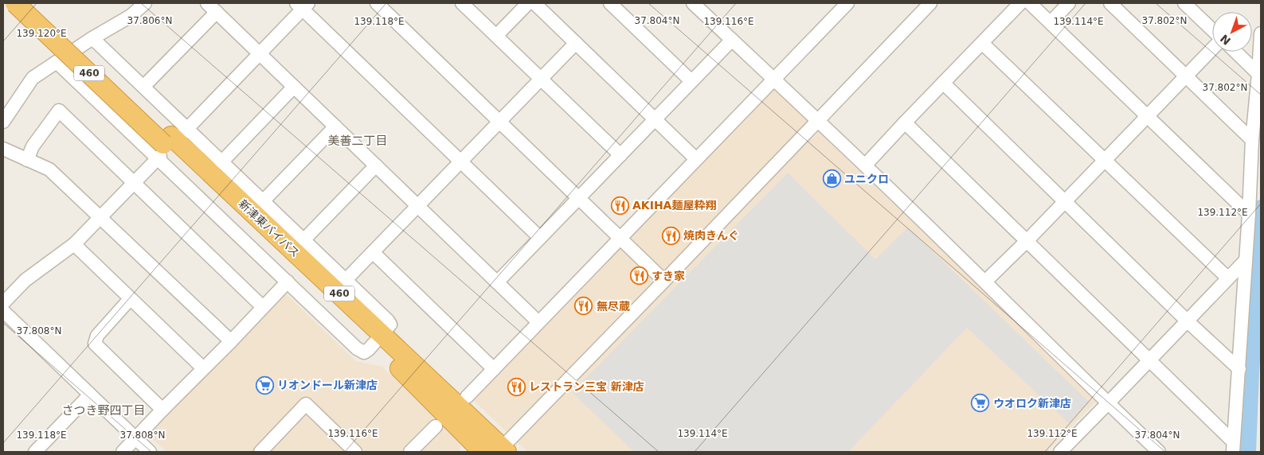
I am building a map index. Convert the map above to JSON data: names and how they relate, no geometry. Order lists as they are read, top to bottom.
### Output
{
  "streets": {
    "highway": ["460", "新津東バイパス"]
  },
  "districts": ["美善二丁目", "さつき野四丁目"],
  "places": {
    "shop": ["ユニクロ"],
    "restaurant": [
      "AKIHA麺屋粋翔",
      "焼肉きんぐ",
      "すき家",
      "無尽蔵",
      "レストラン三宝 新津店"
    ],
    "supermarket": ["リオンドール新津店", "ウオロク新津店"]
  },
  "north": "bottom left",
  "coordinates": [
    "37.806°N",
    "37.804°N",
    "37.802°N",
    "139.118°E",
    "139.116°E",
    "139.114°E",
    "139.120°E",
    "139.112°E",
    "37.808°N"
  ]
}
